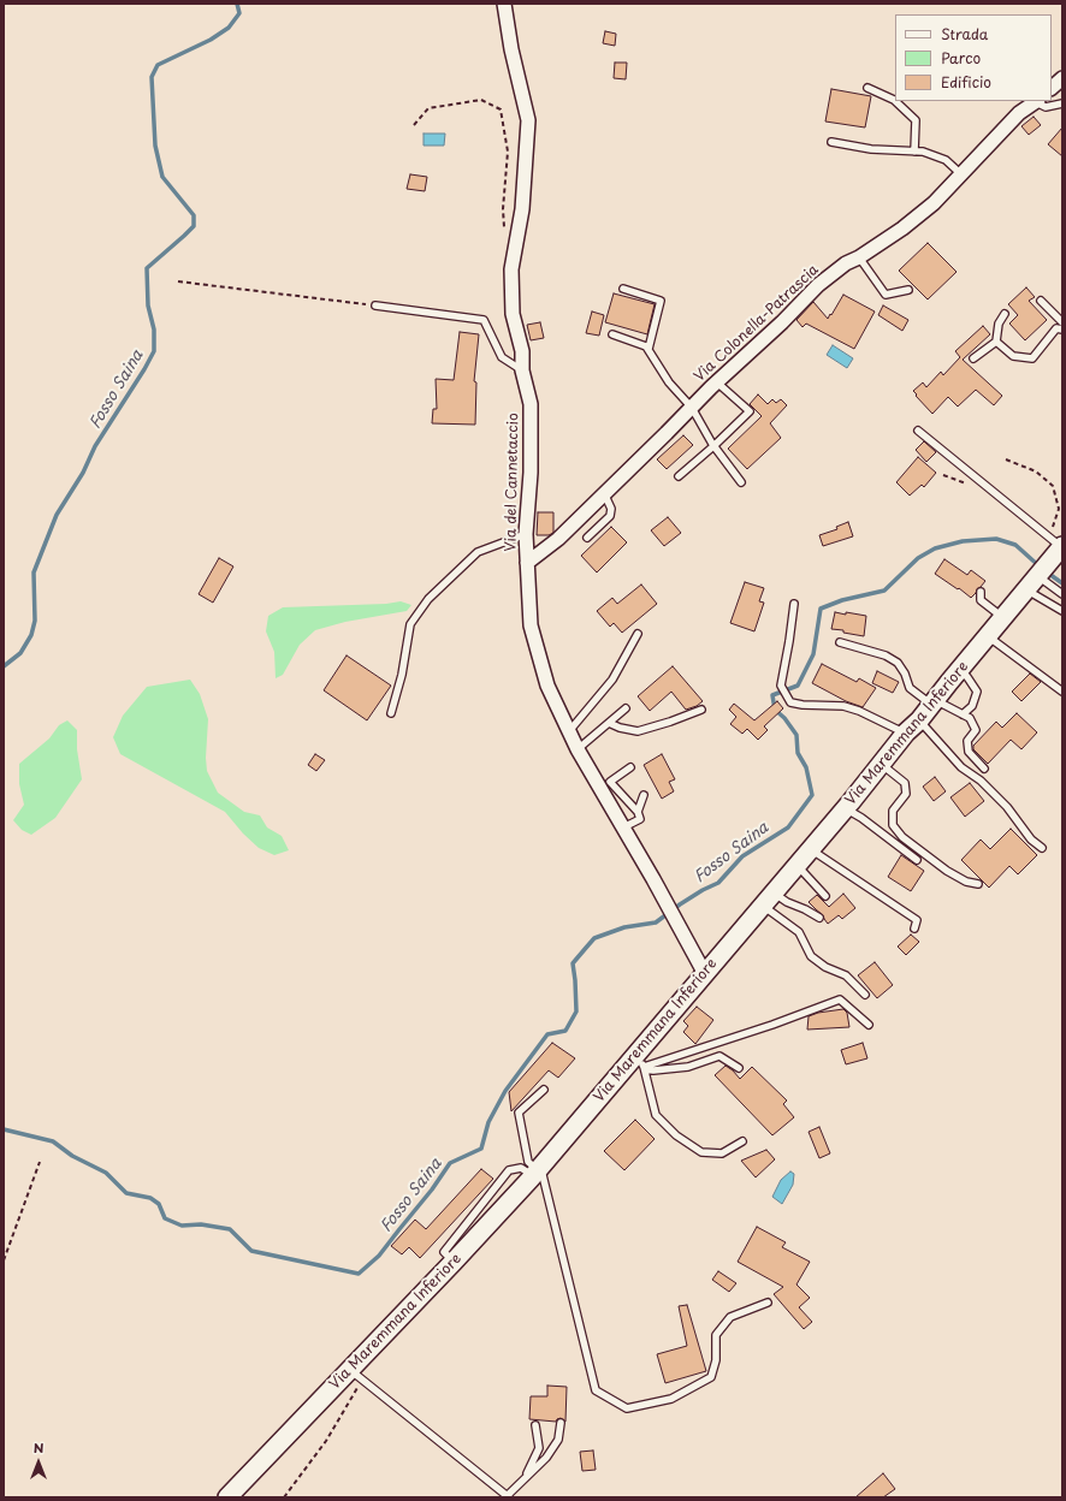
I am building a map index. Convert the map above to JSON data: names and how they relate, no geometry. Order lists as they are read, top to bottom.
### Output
{
  "streets": {
    "main road": ["Via Maremmana Inferiore"],
    "street": ["Via Colonella-Patrascia", "Via del Cannetaccio"]
  },
  "crossings": [
    ["Via Colonella-Patrascia", "Via del Cannetaccio"],
    ["Via del Cannetaccio", "Via Maremmana Inferiore"]
  ],
  "water": ["Fosso Saina"],
  "legend": ["Strada", "Parco", "Edificio"],
  "north": "top"
}
